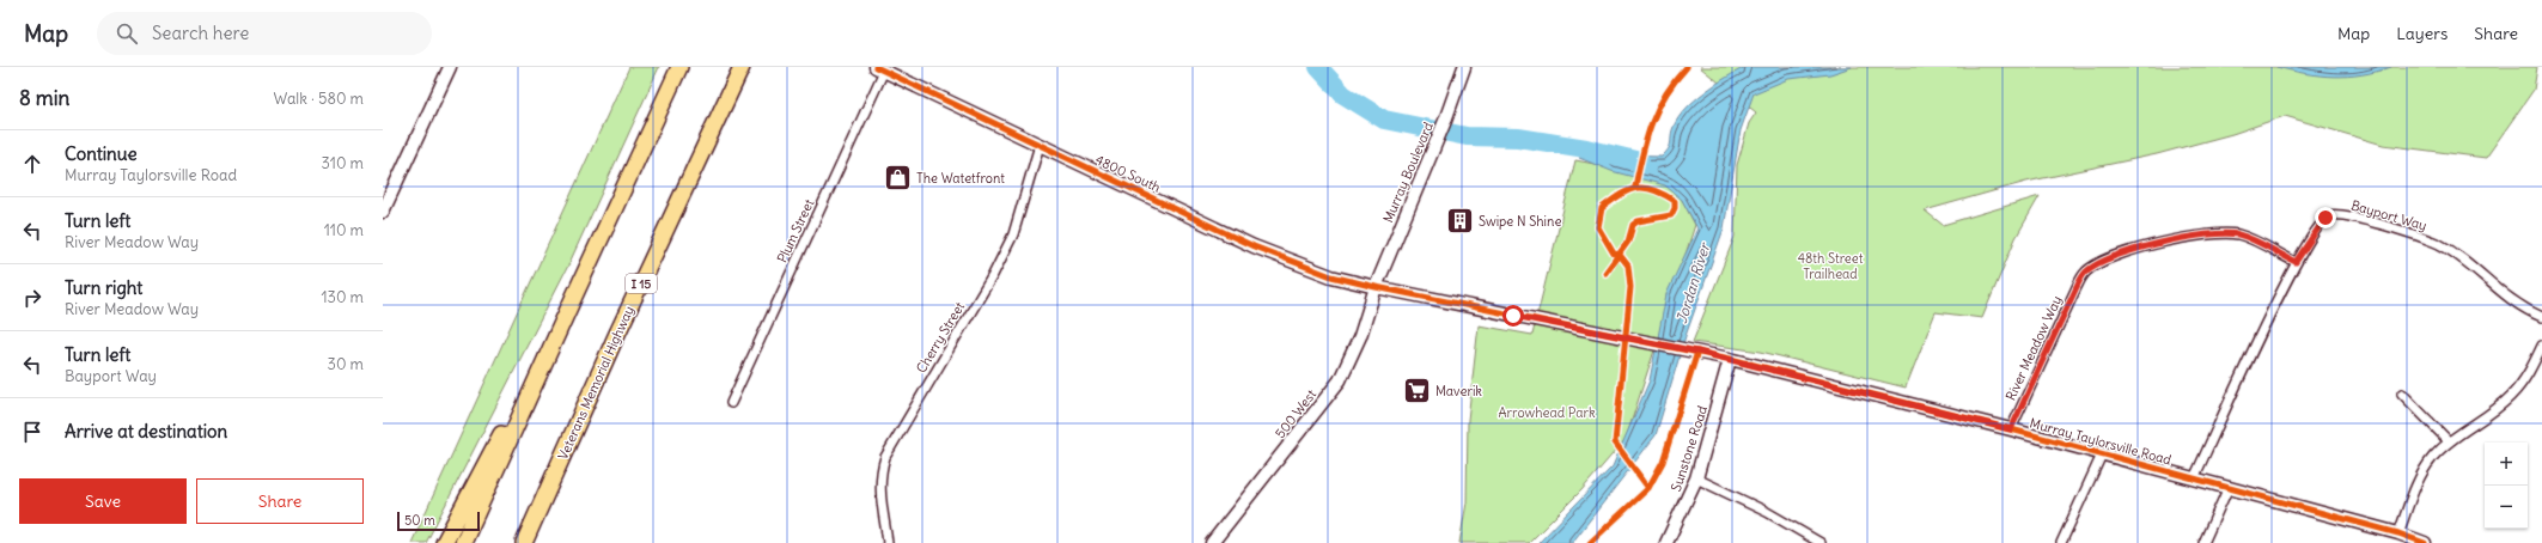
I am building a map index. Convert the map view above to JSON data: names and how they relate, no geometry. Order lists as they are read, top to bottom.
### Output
{
  "streets": {
    "highway": ["I 15", "Veterans Memorial Highway"],
    "street": [
      "Murray Boulevard",
      "4800 South",
      "Bayport Way",
      "Plum Street",
      "Cherry Street",
      "River Meadow Way",
      "500 West",
      "Murray Taylorsville Road",
      "Sunstone Road"
    ]
  },
  "crossings": [
    ["Murray Boulevard", "4800 South"],
    ["Murray Boulevard", "500 West"],
    ["Murray Boulevard", "Murray Taylorsville Road"],
    ["4800 South", "Plum Street"],
    ["4800 South", "Cherry Street"],
    ["4800 South", "500 West"],
    ["4800 South", "Murray Taylorsville Road"],
    ["Bayport Way", "River Meadow Way"],
    ["Bayport Way", "Murray Taylorsville Road"],
    ["River Meadow Way", "Murray Taylorsville Road"],
    ["500 West", "Murray Taylorsville Road"],
    ["Murray Taylorsville Road", "Sunstone Road"]
  ],
  "water": ["Jordan River"],
  "parks": ["48th Street Trailhead", "Arrowhead Park"],
  "places": {
    "shop": ["The Watetfront"],
    "building": ["Swipe N Shine"],
    "supermarket": ["Maverik"]
  },
  "scale_bar": "50 m",
  "page": {
    "header": "Map",
    "search": "Search here",
    "nav": ["Map", "Layers", "Share"],
    "heading": ["8 min", "Walk · 580 m"],
    "list": [
      ["Continue", "Murray Taylorsville Road", "310 m"],
      ["Turn left", "River Meadow Way", "110 m"],
      ["Turn right", "River Meadow Way", "130 m"],
      ["Turn left", "Bayport Way", "30 m"],
      "Arrive at destination"
    ],
    "map_buttons": ["+", "−"],
    "buttons": ["Save", "Share"],
    "scale": "50 m"
  }
}
